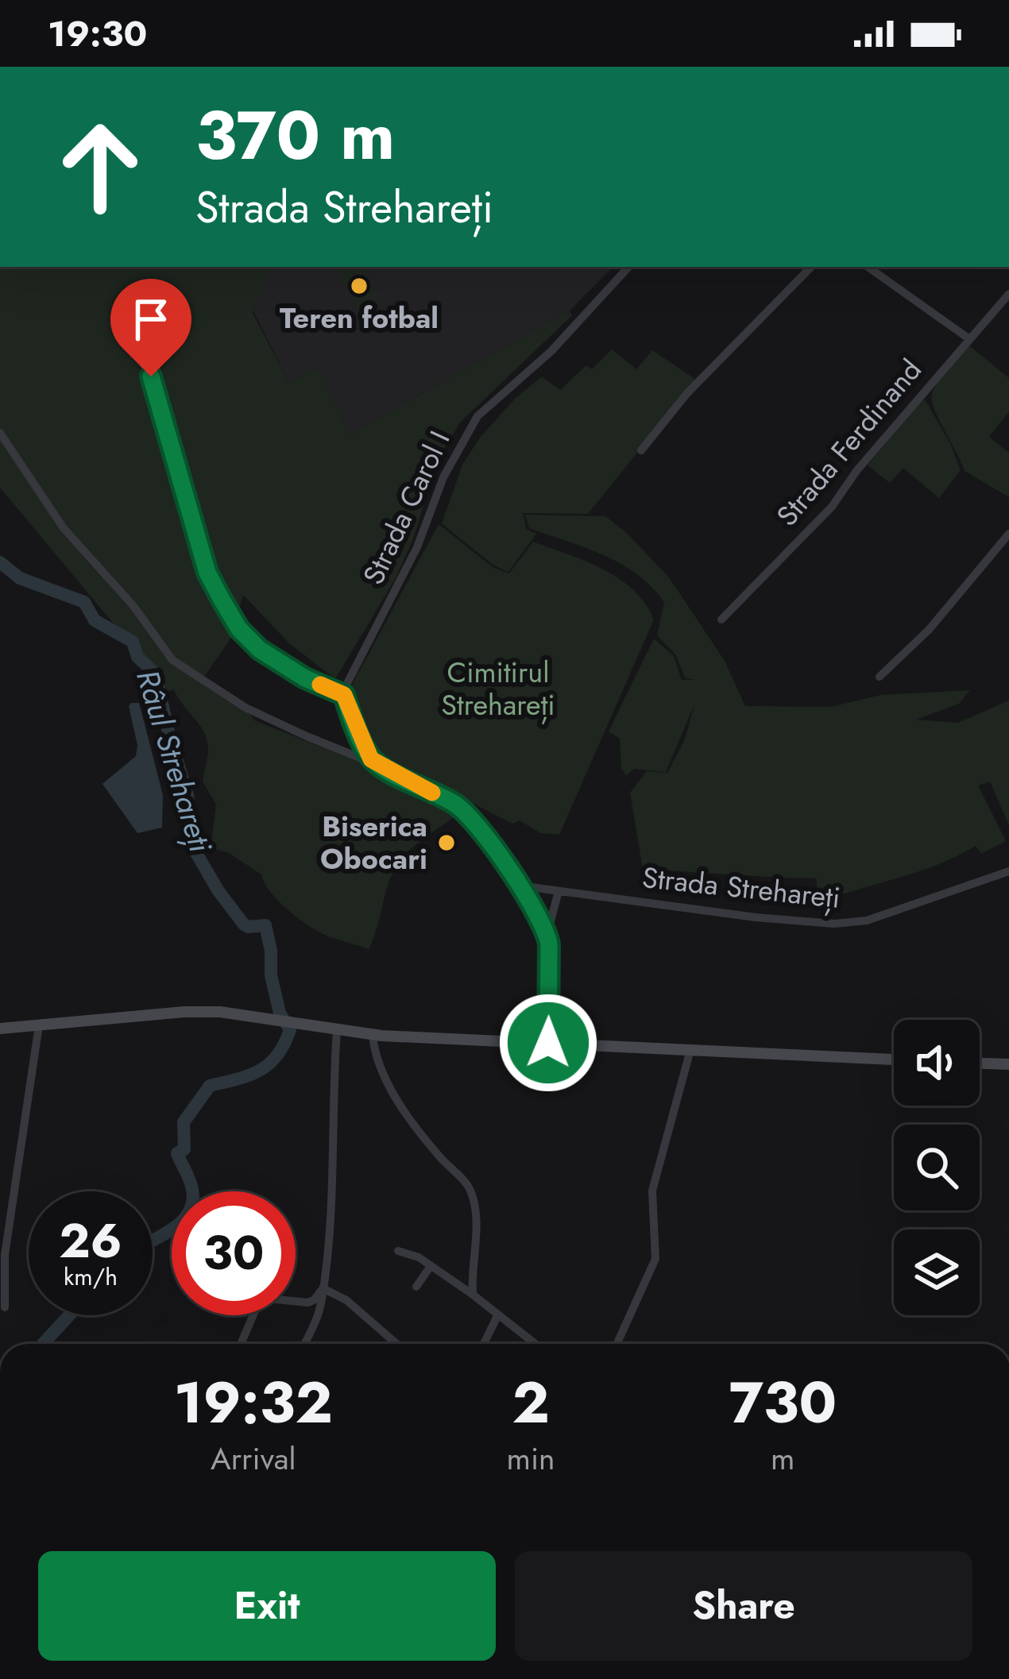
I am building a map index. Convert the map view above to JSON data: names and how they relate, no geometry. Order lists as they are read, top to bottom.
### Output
{
  "streets": {
    "street": ["Strada Ferdinand", "Strada Carol I", "Strada Strehareți"]
  },
  "water": ["Râul Strehareți"],
  "parks": ["Cimitirul Strehareți"],
  "places": ["Teren fotbal", "Biserica Obocari"],
  "page": {
    "status": "19:30",
    "turn": ["370 m", "Strada Strehareți"],
    "speed": "26 km/h",
    "limit": "30",
    "eta": [
      "19:32",
      "Arrival",
      "2",
      "min",
      "730",
      "m"
    ],
    "buttons": ["Exit", "Share"]
  }
}
